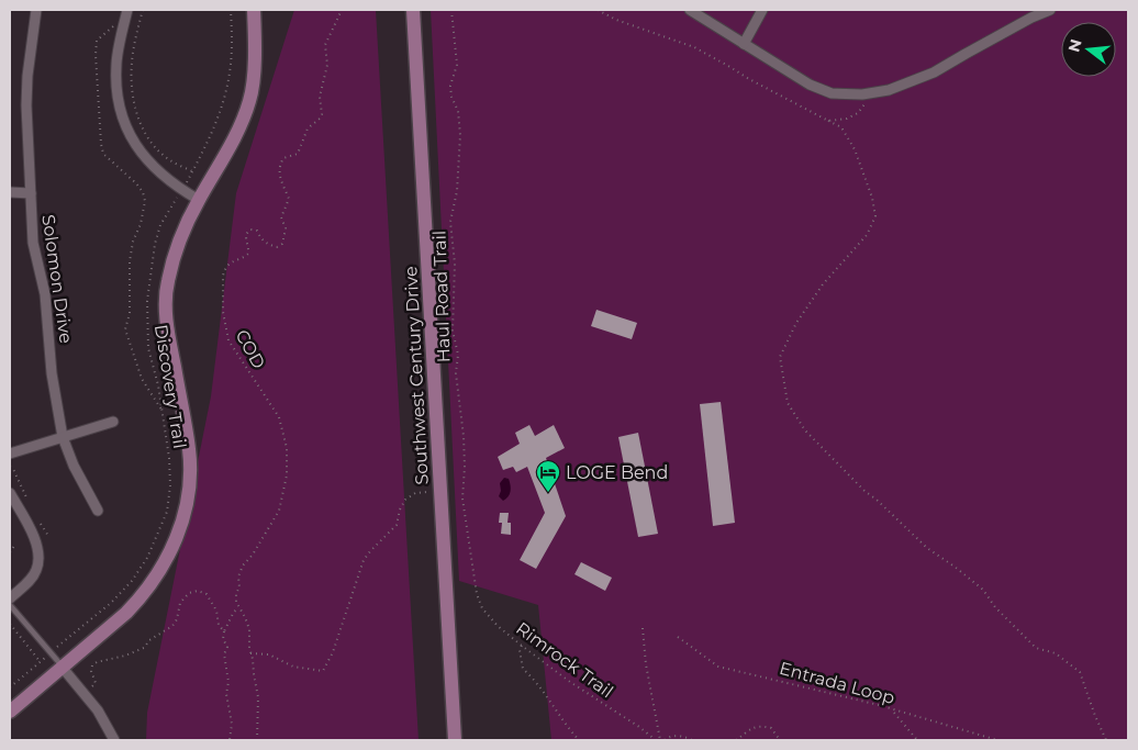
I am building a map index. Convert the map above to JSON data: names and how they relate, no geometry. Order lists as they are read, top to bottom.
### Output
{
  "streets": {
    "street": ["Solomon Drive", "Southwest Century Drive"],
    "path": [
      "Haul Road Trail",
      "COD",
      "Discovery Trail",
      "Rimrock Trail",
      "Entrada Loop"
    ]
  },
  "crossings": [
    ["Haul Road Trail", "Rimrock Trail"]
  ],
  "places": {
    "hotel": ["LOGE Bend"]
  },
  "north": "left"
}
